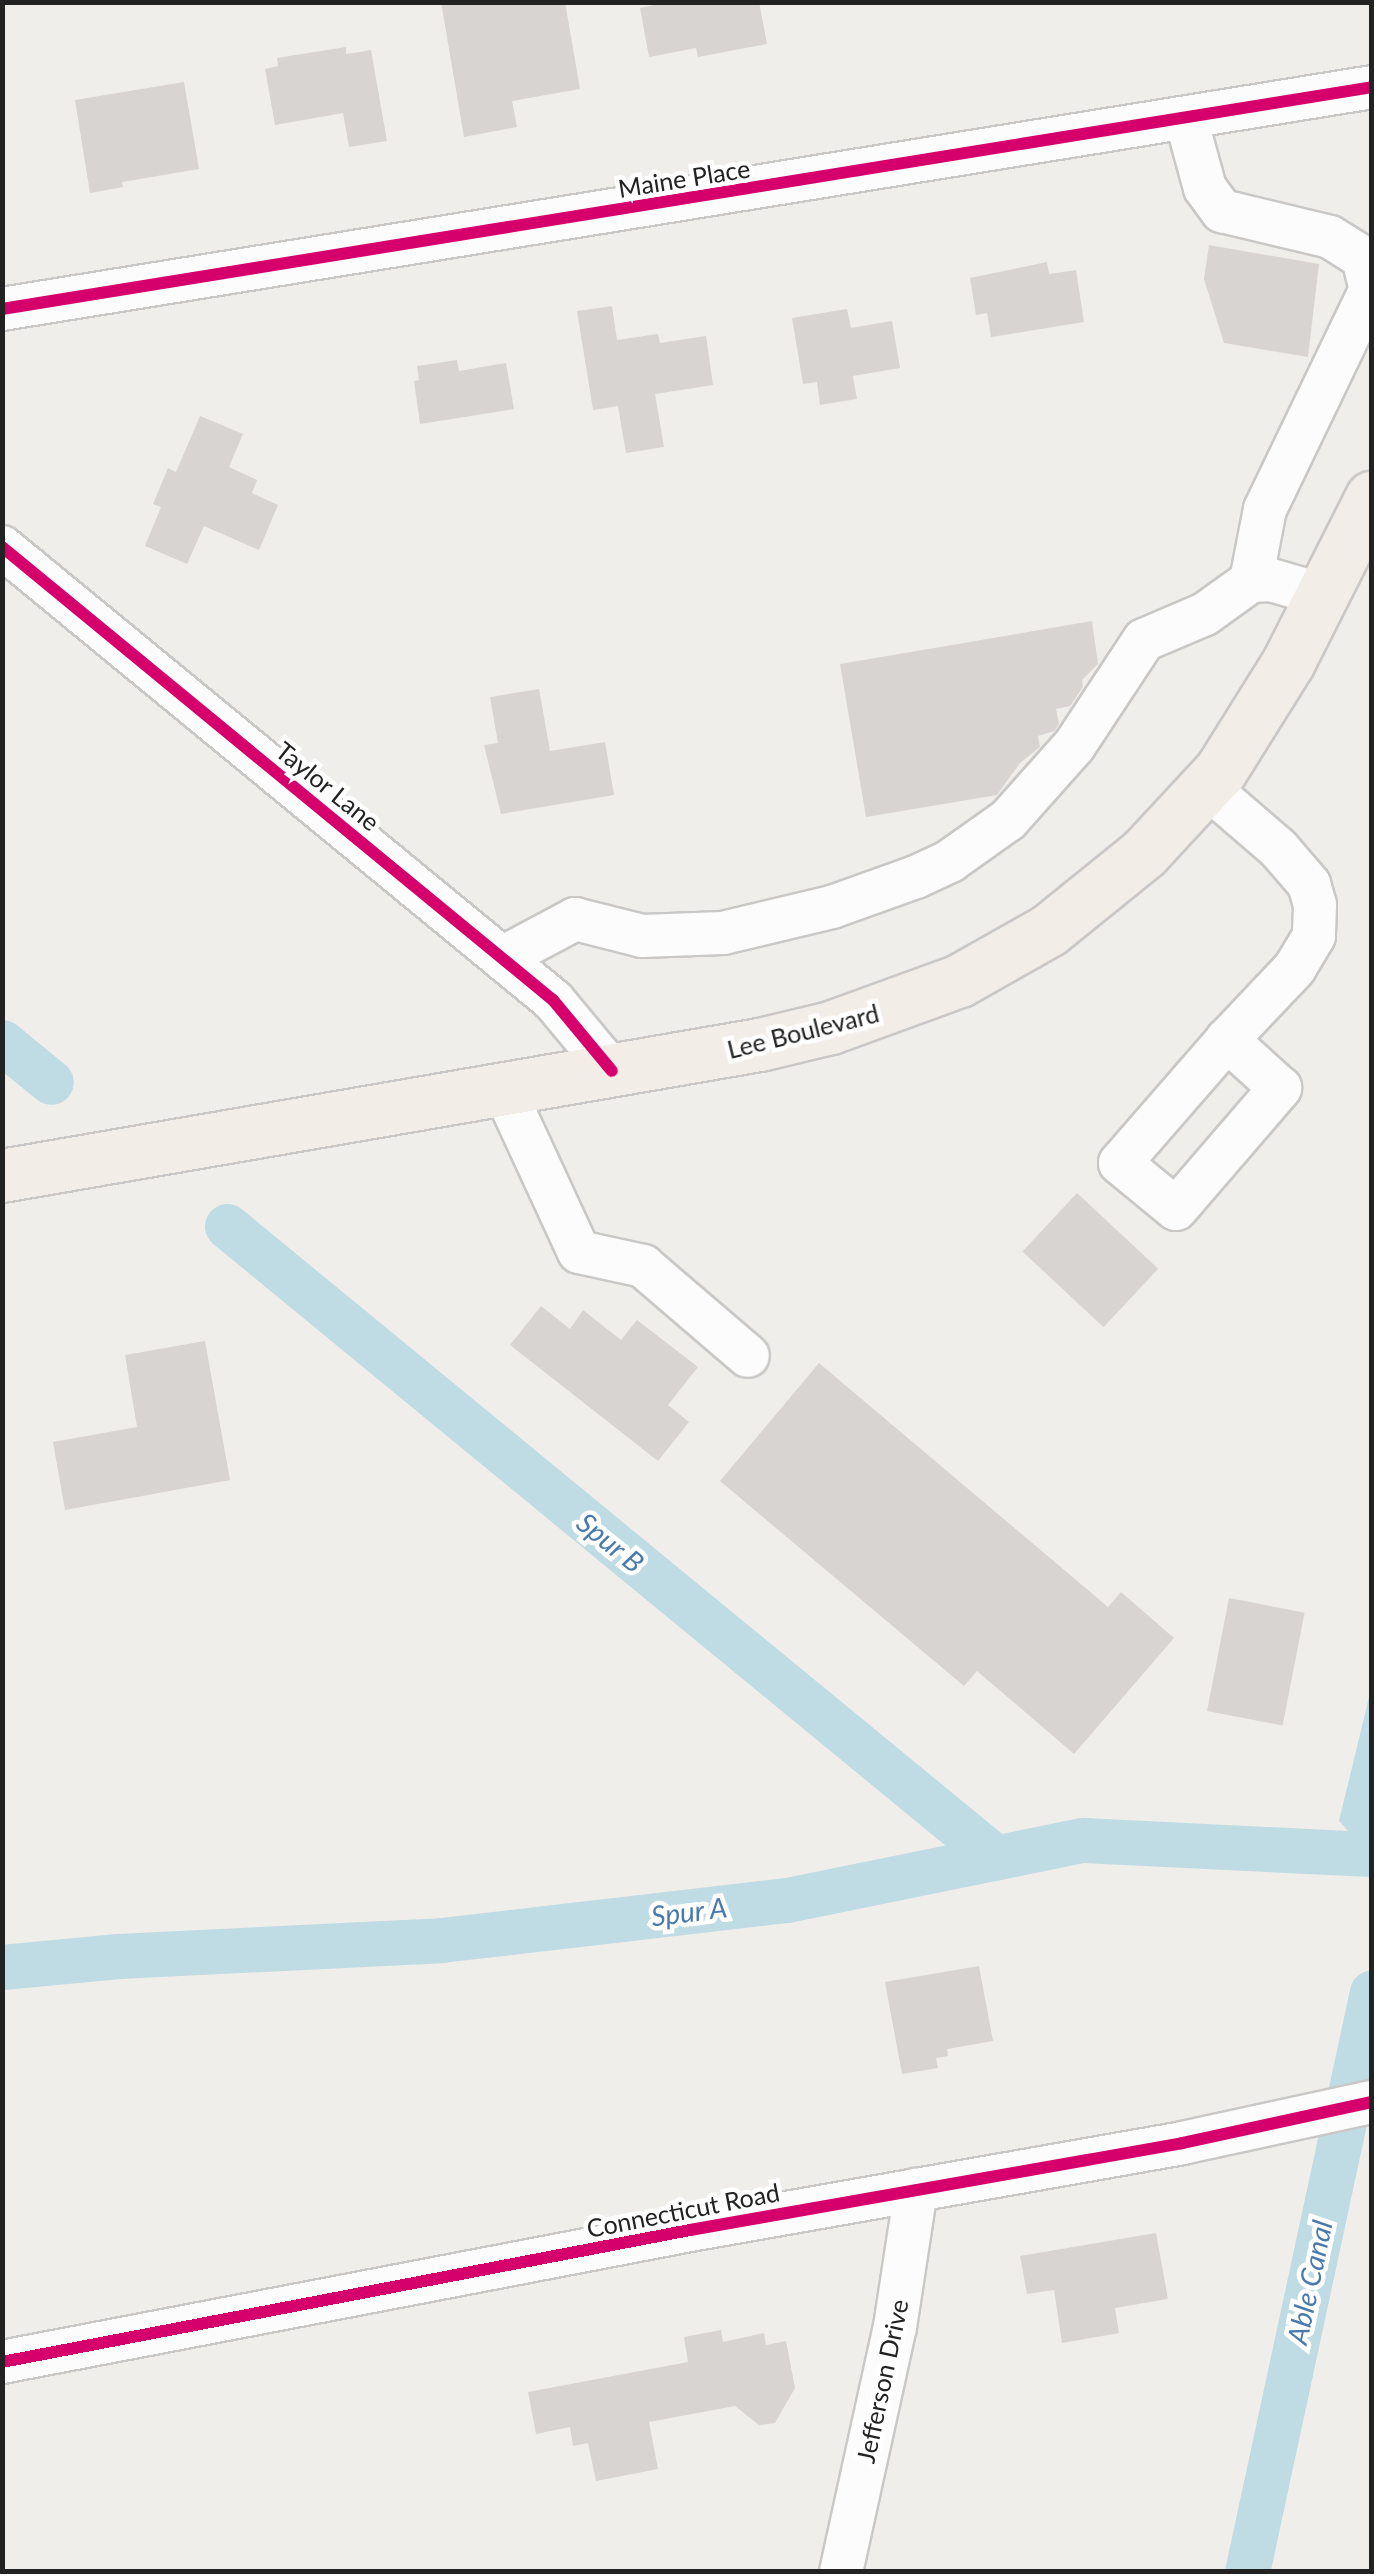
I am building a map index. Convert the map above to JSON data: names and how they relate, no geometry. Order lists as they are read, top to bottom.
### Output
{
  "streets": {
    "main road": ["Lee Boulevard"],
    "street": [
      "Maine Place",
      "Taylor Lane",
      "Connecticut Road",
      "Jefferson Drive"
    ]
  },
  "crossings": [
    ["Taylor Lane", "Lee Boulevard"],
    ["Connecticut Road", "Jefferson Drive"]
  ],
  "water": ["Spur B", "Spur A", "Able Canal"]
}
